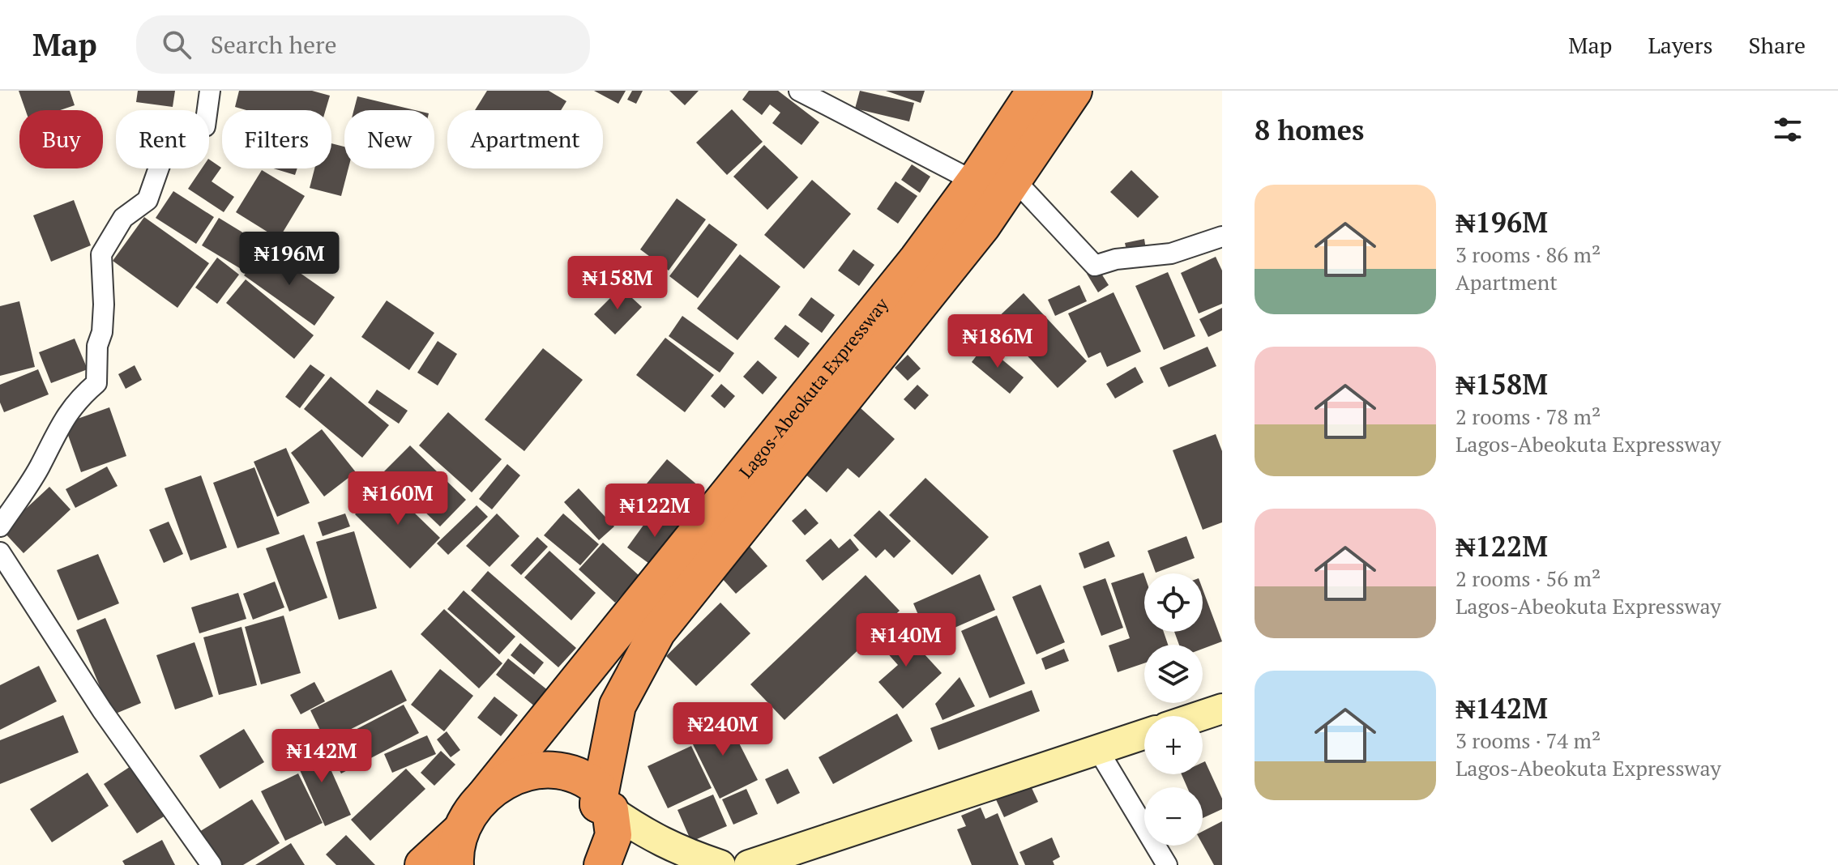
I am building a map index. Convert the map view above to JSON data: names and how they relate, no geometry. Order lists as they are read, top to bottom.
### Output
{
  "streets": {
    "highway": ["Lagos-Abeokuta Expressway"]
  },
  "page": {
    "header": "Map",
    "search": "Search here",
    "nav": ["Map", "Layers", "Share"],
    "heading": "8 homes",
    "chip": [
      "Buy",
      "Rent",
      "Filters",
      "New",
      "Apartment"
    ],
    "list": [
      {
        "name": "₦196M",
        "note": "3 rooms · 86 m² · Apartment"
      },
      {
        "name": "₦158M",
        "note": "2 rooms · 78 m² · Lagos-Abeokuta Expressway"
      },
      {
        "name": "₦122M",
        "note": "2 rooms · 56 m² · Lagos-Abeokuta Expressway"
      },
      {
        "name": "₦142M",
        "note": "3 rooms · 74 m² · Lagos-Abeokuta Expressway"
      }
    ],
    "price": [
      "₦196M",
      "₦158M",
      "₦186M",
      "₦160M",
      "₦122M",
      "₦140M",
      "₦240M",
      "₦142M"
    ],
    "map_buttons": ["+", "−"]
  }
}
